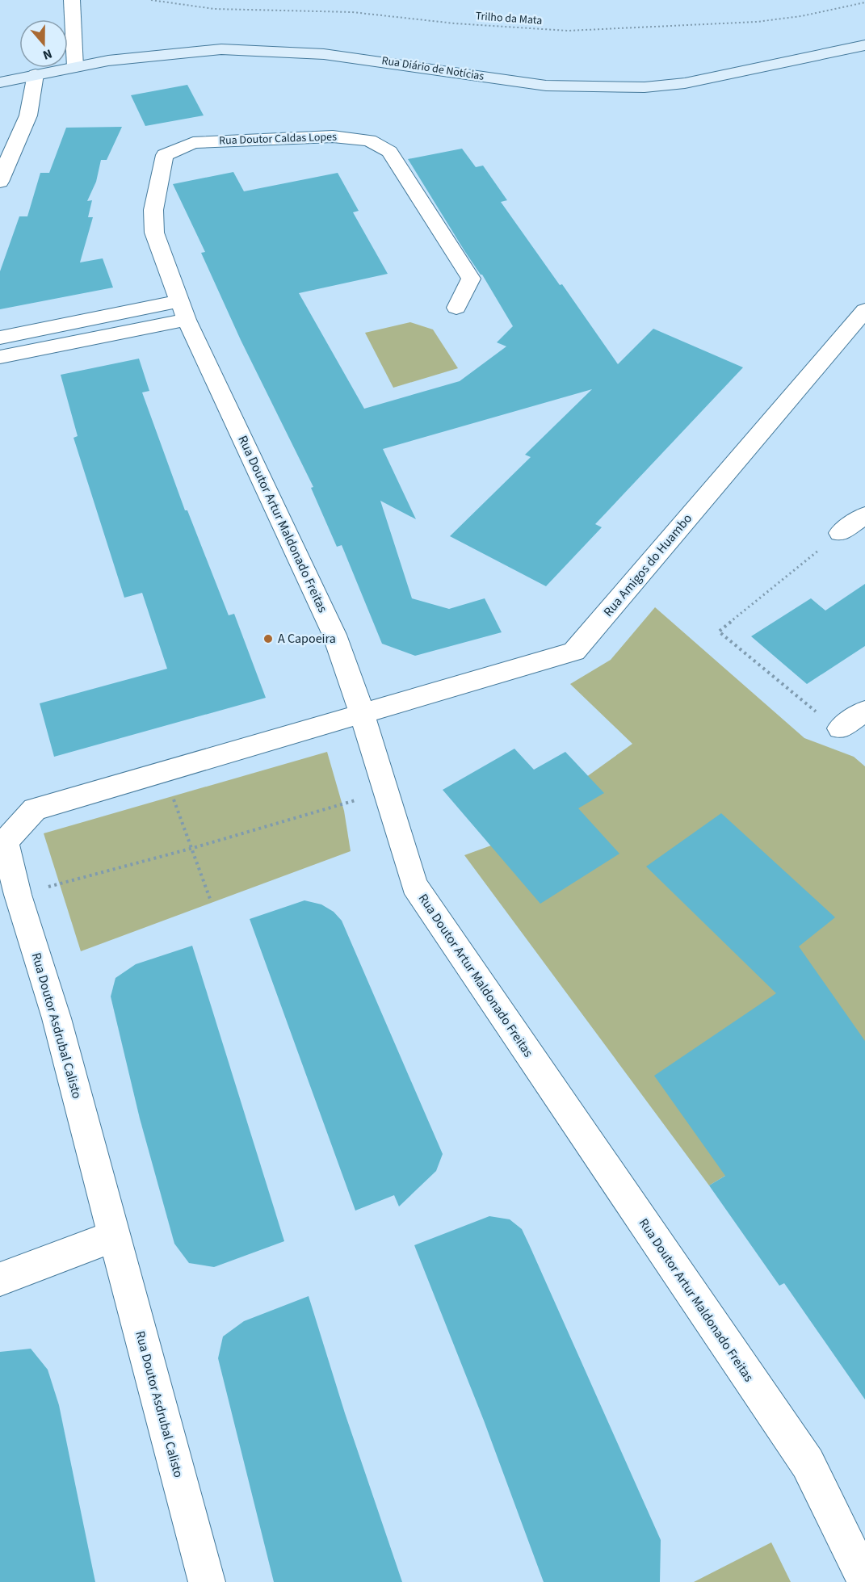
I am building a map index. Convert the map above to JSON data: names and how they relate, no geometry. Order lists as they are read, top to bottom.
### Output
{
  "streets": {
    "main road": ["Rua Diário de Notícias"],
    "street": [
      "Rua Doutor Caldas Lopes",
      "Rua Doutor Artur Maldonado Freitas",
      "Rua Amigos do Huambo",
      "Rua Doutor Asdrubal Calisto"
    ],
    "path": ["Trilho da Mata"]
  },
  "crossings": [
    ["Rua Doutor Caldas Lopes", "Rua Doutor Artur Maldonado Freitas"],
    ["Rua Doutor Artur Maldonado Freitas", "Rua Amigos do Huambo"],
    ["Rua Doutor Artur Maldonado Freitas", "Rua Doutor Asdrubal Calisto"],
    ["Rua Amigos do Huambo", "Rua Doutor Asdrubal Calisto"]
  ],
  "places": ["A Capoeira"],
  "north": "bottom"
}
